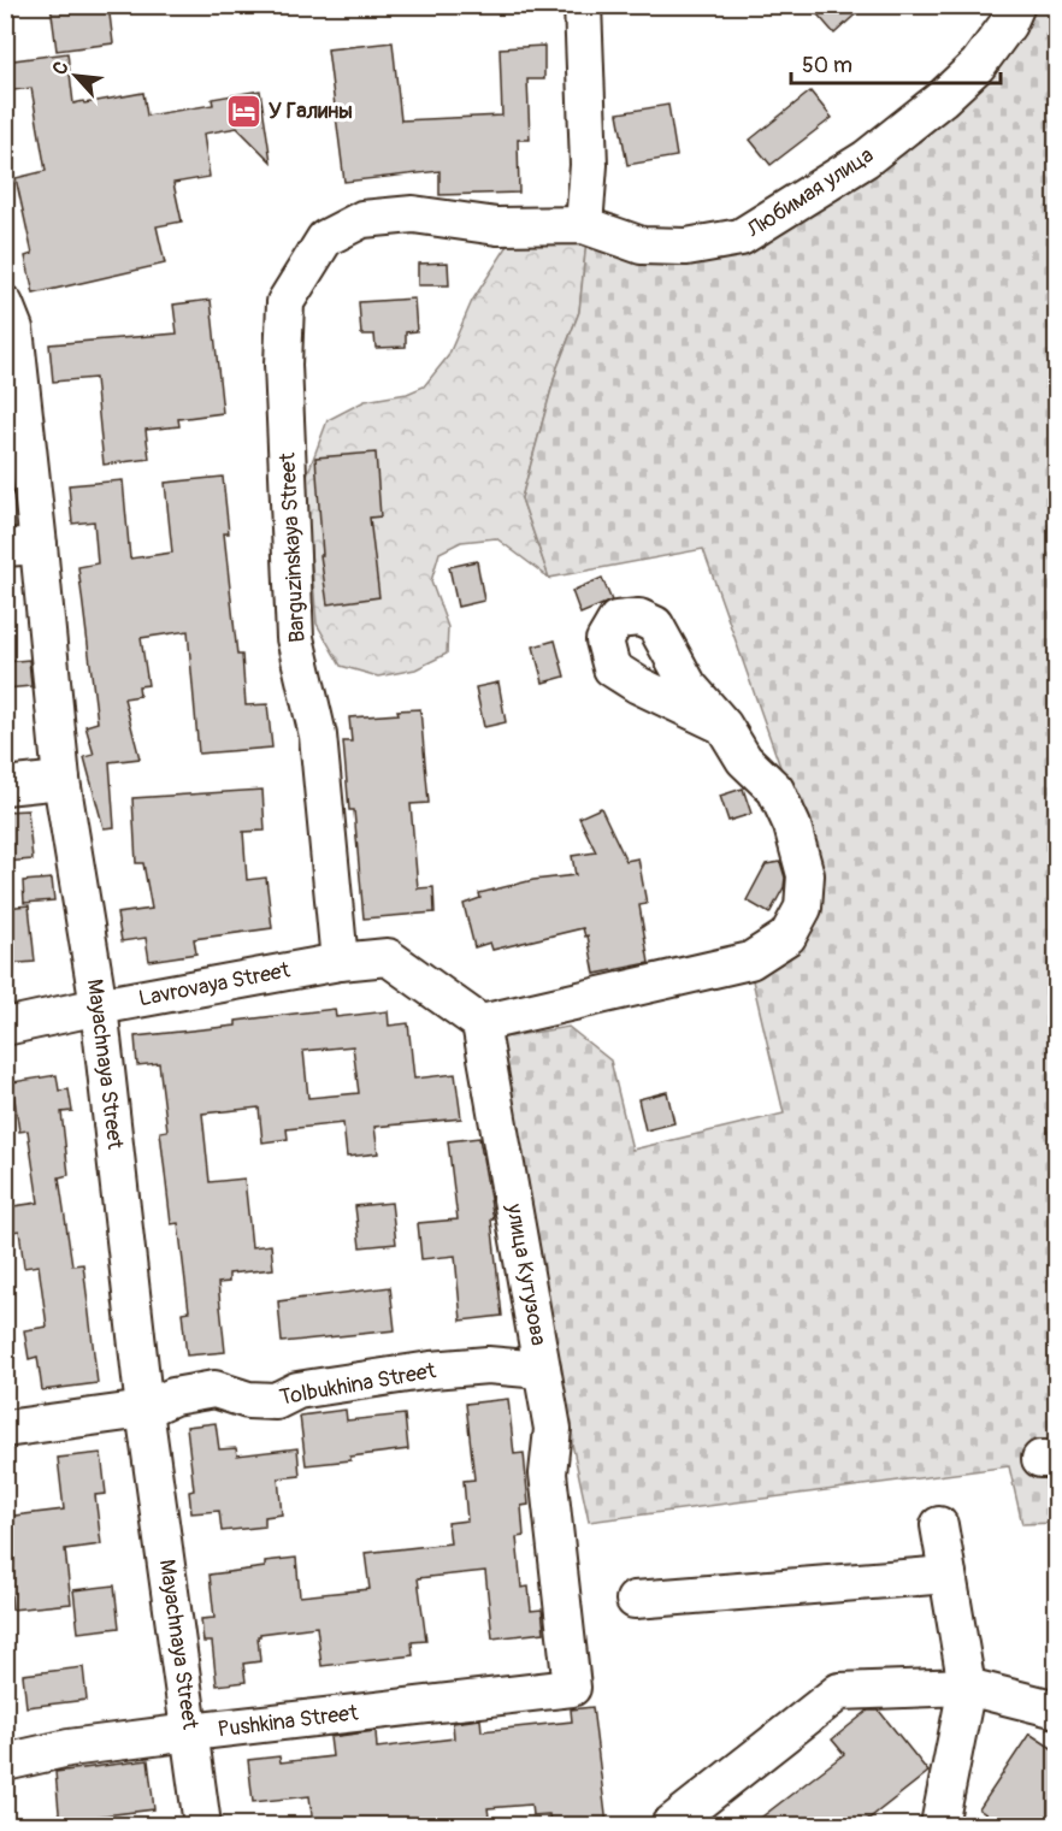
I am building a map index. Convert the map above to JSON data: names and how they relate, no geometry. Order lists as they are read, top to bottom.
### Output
{
  "streets": {
    "street": [
      "Любимая улица",
      "Barguzinskaya Street",
      "Lavrovaya Street",
      "Mayachnaya Street",
      "улица Кутузова",
      "Tolbukhina Street",
      "Pushkina Street"
    ]
  },
  "crossings": [
    ["Любимая улица", "Barguzinskaya Street"],
    ["Barguzinskaya Street", "Lavrovaya Street"],
    ["Lavrovaya Street", "Mayachnaya Street"],
    ["Mayachnaya Street", "Tolbukhina Street"],
    ["Mayachnaya Street", "Pushkina Street"],
    ["улица Кутузова", "Tolbukhina Street"],
    ["улица Кутузова", "Pushkina Street"]
  ],
  "places": {
    "hotel": ["У Галины"]
  },
  "scale_bar": "50 m",
  "north": "top left"
}
